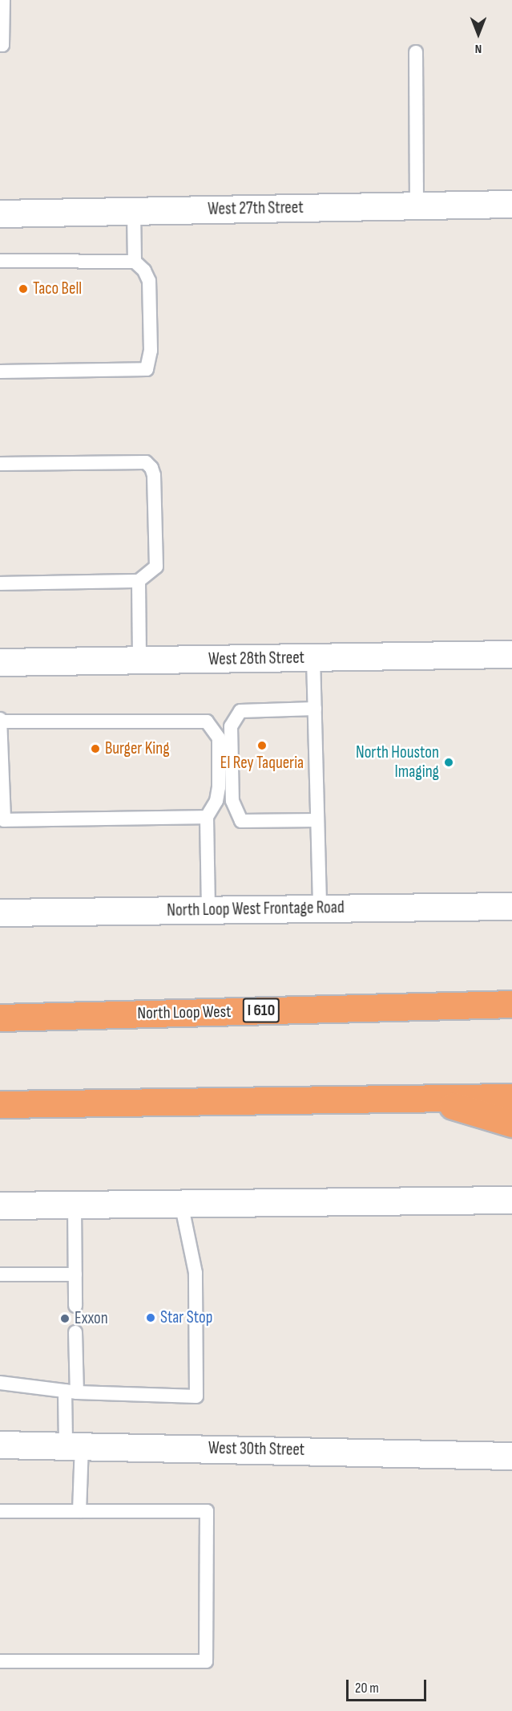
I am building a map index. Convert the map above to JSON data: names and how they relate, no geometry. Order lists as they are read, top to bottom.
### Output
{
  "streets": {
    "highway": ["I 610", "North Loop West"],
    "street": [
      "West 27th Street",
      "West 28th Street",
      "North Loop West Frontage Road",
      "West 30th Street"
    ]
  },
  "places": [
    "Taco Bell",
    "El Rey Taqueria",
    "Burger King",
    "North Houston Imaging",
    "Star Stop",
    "Exxon"
  ],
  "scale_bar": "20 m",
  "north": "bottom"
}
